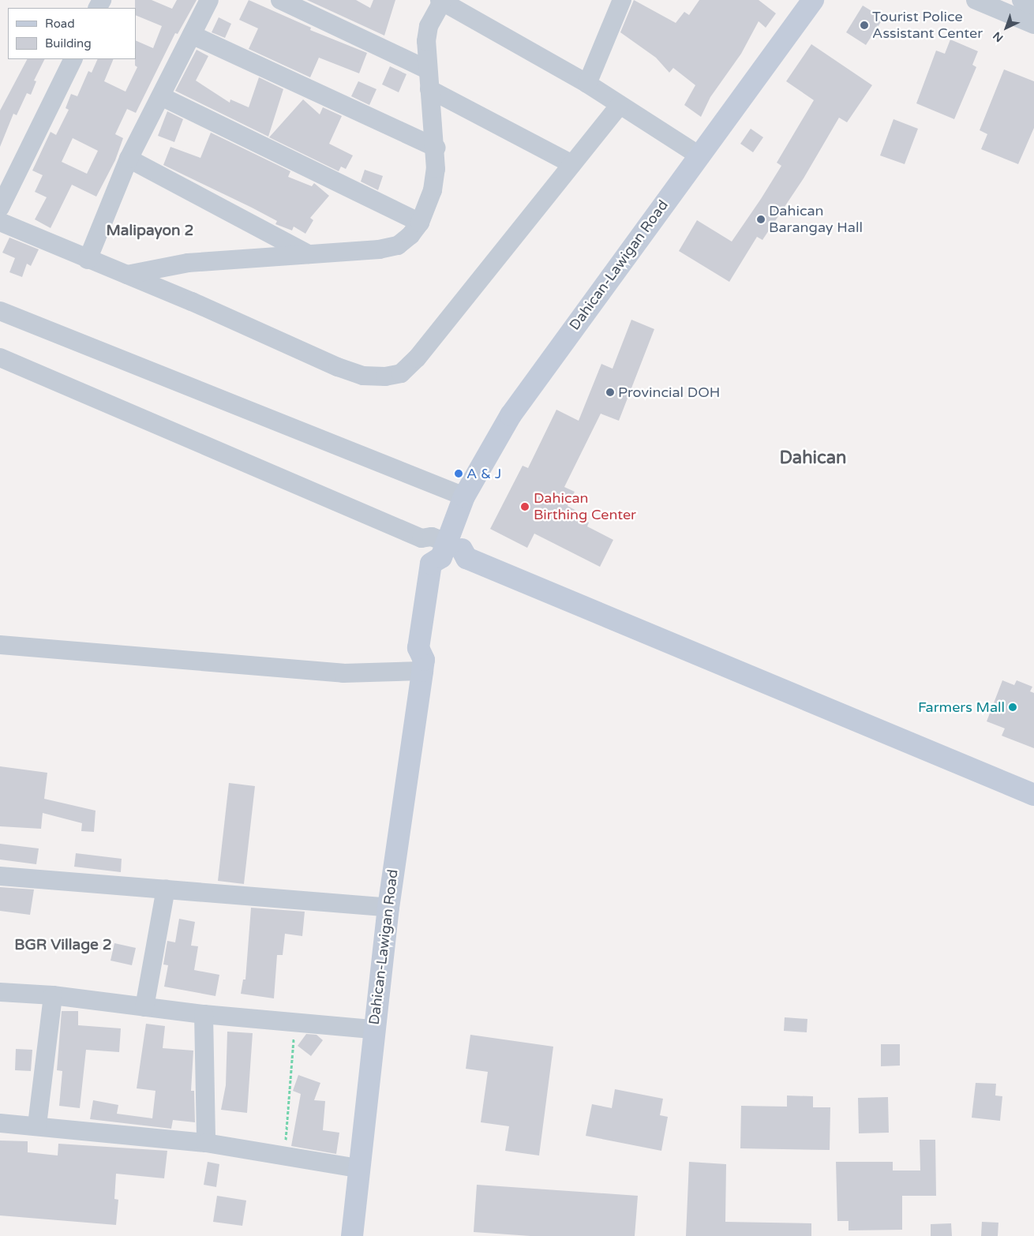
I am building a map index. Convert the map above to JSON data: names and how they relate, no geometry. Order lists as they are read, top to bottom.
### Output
{
  "streets": {
    "main road": ["Dahican-Lawigan Road"]
  },
  "districts": ["Malipayon 2", "Dahican", "BGR Village 2"],
  "places": [
    "Tourist Police Assistant Center",
    "Dahican Barangay Hall",
    "Provincial DOH",
    "A & J",
    "Dahican Birthing Center",
    "Farmers Mall"
  ],
  "legend": ["Road", "Building"],
  "north": "bottom left"
}
